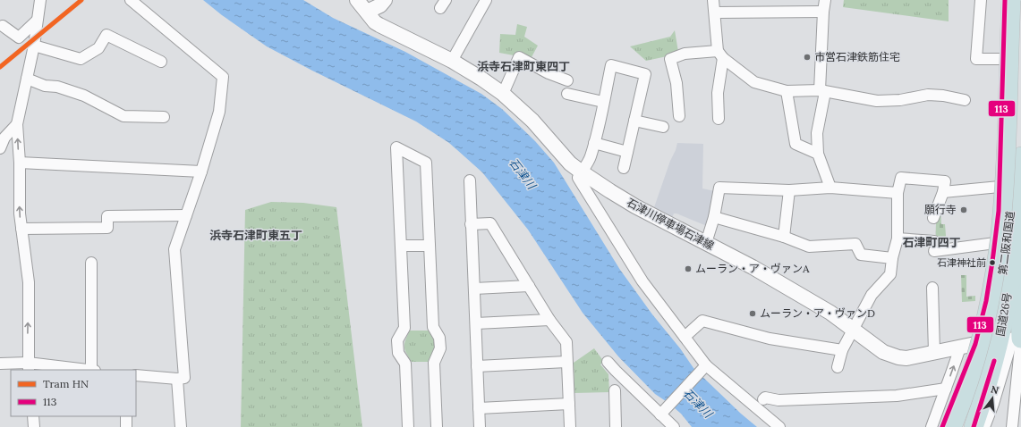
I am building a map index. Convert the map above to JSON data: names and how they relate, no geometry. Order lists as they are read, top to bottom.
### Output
{
  "streets": {
    "highway": ["第二阪和国道", "国道26号"],
    "main road": ["石津川停車場石津線"]
  },
  "crossings": [
    ["石津川停車場石津線", "国道26号"]
  ],
  "districts": ["浜寺石津町東四丁", "浜寺石津町東五丁", "石津町四丁"],
  "water": ["石津川"],
  "places": [
    "市営石津鉄筋住宅",
    "願行寺",
    "石津神社前",
    "ムーラン・ア・ヴァンA",
    "ムーラン・ア・ヴァンD"
  ],
  "lines": ["tram line HN", "transit line 113"],
  "legend": ["Tram HN", "113"],
  "north": "top"
}
